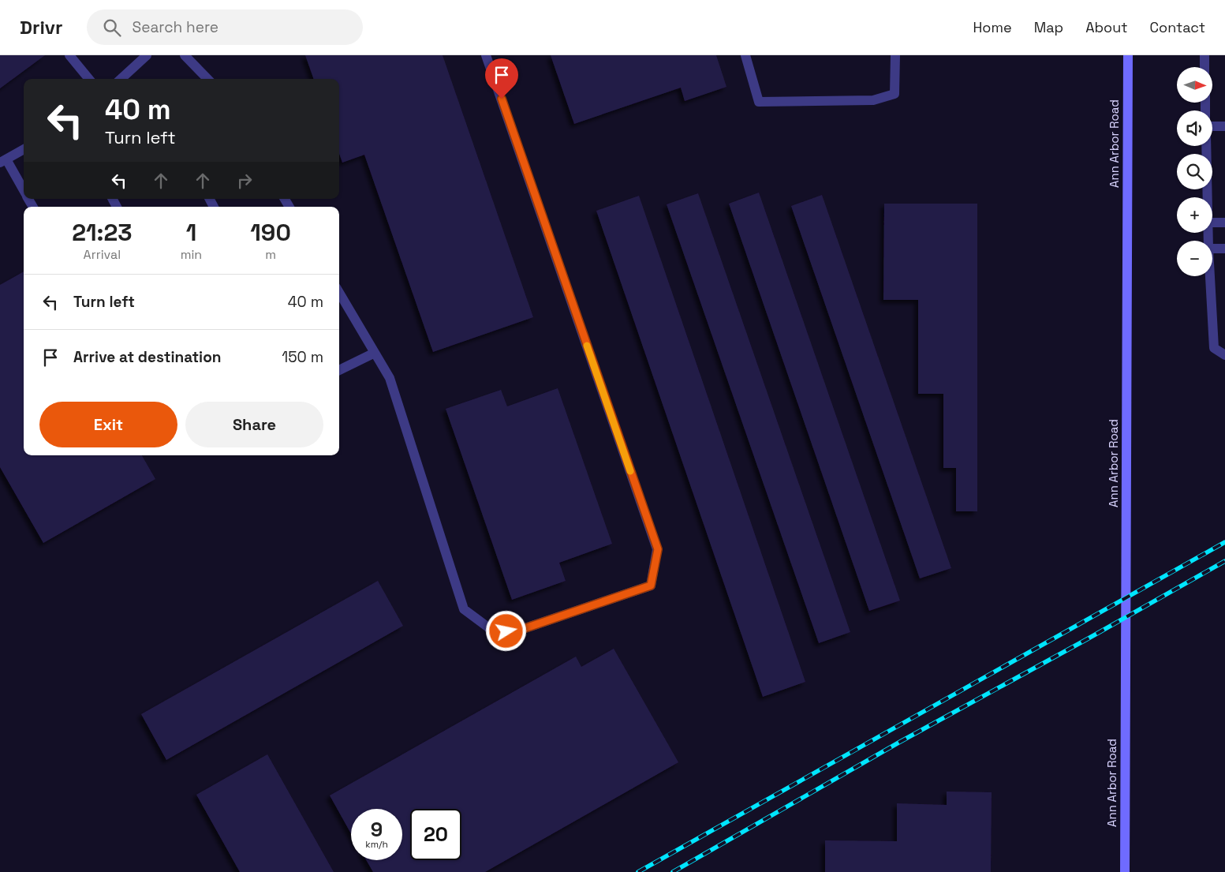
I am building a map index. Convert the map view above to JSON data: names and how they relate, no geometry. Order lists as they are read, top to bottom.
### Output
{
  "streets": {
    "main road": ["Ann Arbor Road"]
  },
  "north": "right",
  "page": {
    "header": "Drivr",
    "search": "Search here",
    "nav": [
      "Home",
      "Map",
      "About",
      "Contact"
    ],
    "map_buttons": ["+", "−"],
    "turn": ["40 m", "Turn left"],
    "eta": [
      "21:23",
      "Arrival",
      "1",
      "min",
      "190",
      "m"
    ],
    "list": [
      {
        "name": "Turn left",
        "value": "40 m"
      },
      {
        "name": "Arrive at destination",
        "value": "150 m"
      }
    ],
    "buttons": ["Exit", "Share"],
    "speed": "9 km/h",
    "limit": "20"
  }
}
